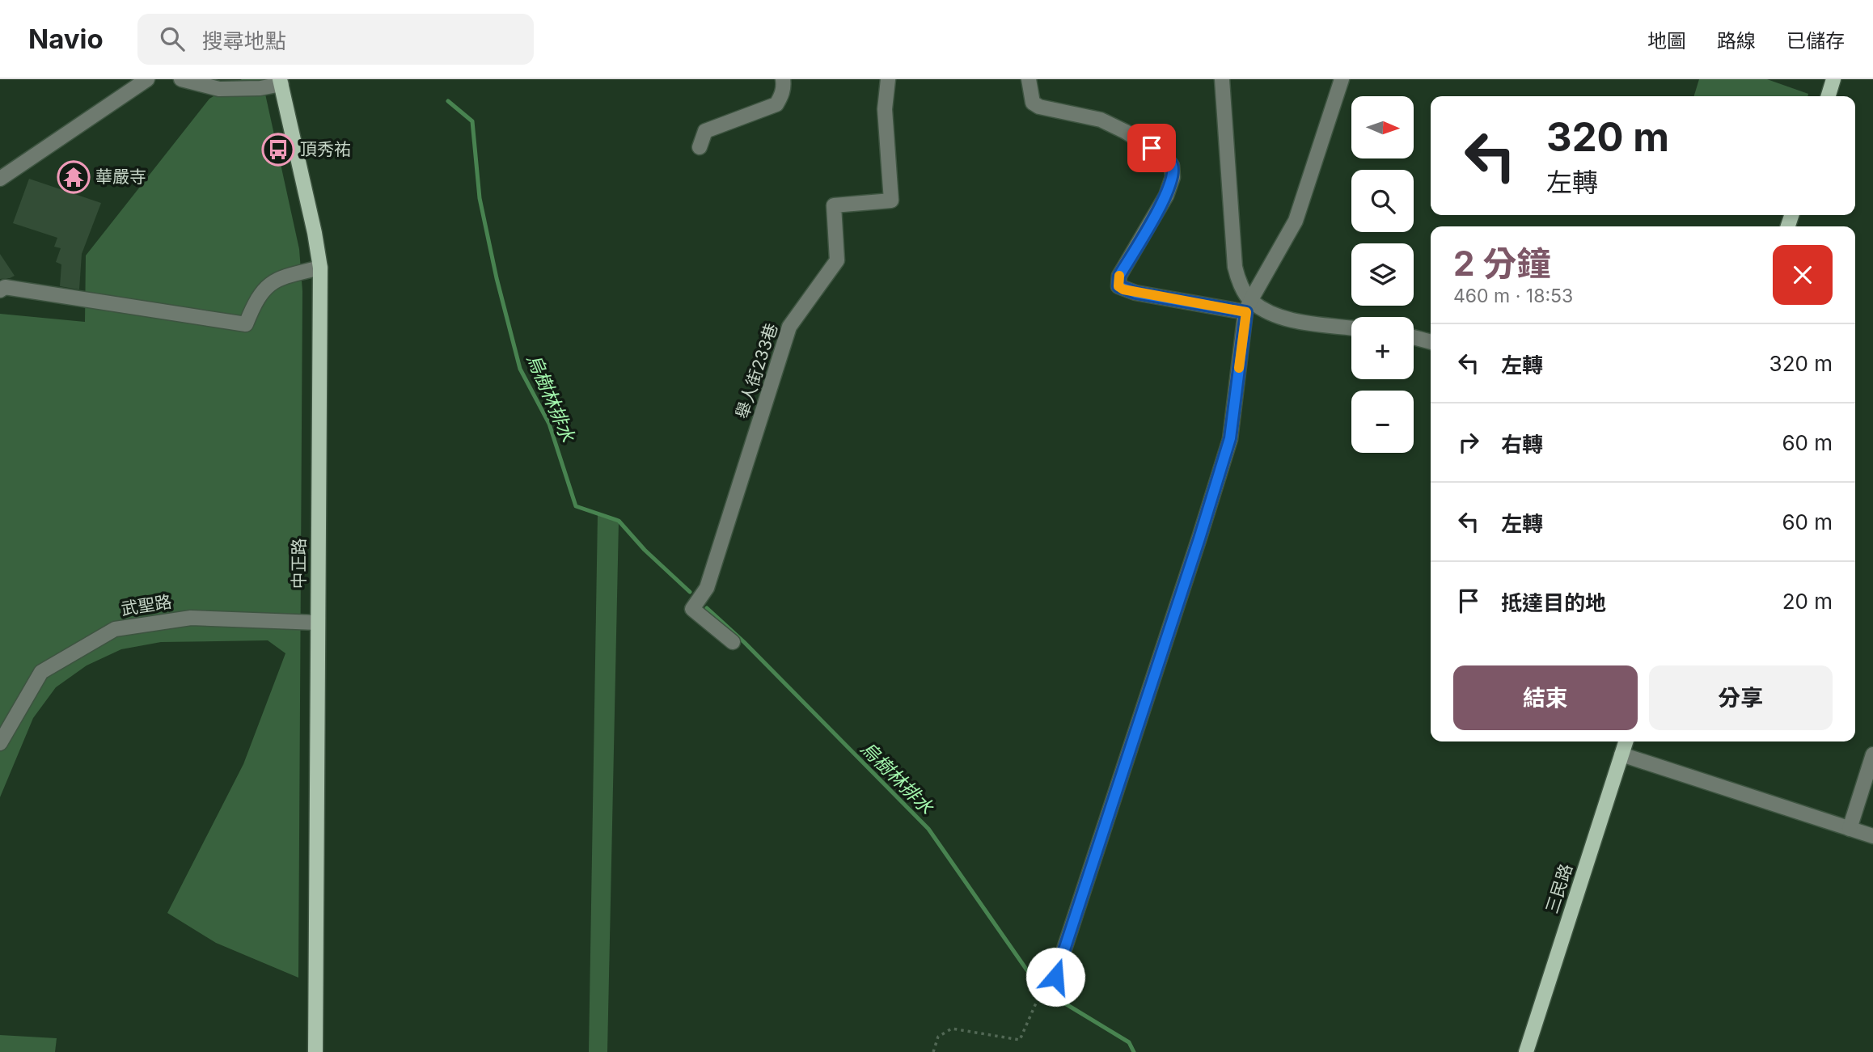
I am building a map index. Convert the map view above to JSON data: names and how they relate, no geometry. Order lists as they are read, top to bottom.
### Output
{
  "streets": {
    "main road": ["中正路", "三民路"],
    "street": ["舉人街233巷", "武聖路"]
  },
  "crossings": [
    ["中正路", "武聖路"]
  ],
  "water": ["烏樹林排水"],
  "places": {
    "bus stop": ["頂秀祐"],
    "temple": ["華嚴寺"]
  },
  "north": "right",
  "page": {
    "header": "Navio",
    "search": "搜尋地點",
    "nav": ["地圖", "路線", "已儲存"],
    "map_buttons": ["+", "−"],
    "turn": ["320 m", "左轉"],
    "heading": ["2 分鐘", "460 m · 18:53"],
    "list": [
      {
        "name": "左轉",
        "value": "320 m"
      },
      {
        "name": "右轉",
        "value": "60 m"
      },
      {
        "name": "左轉",
        "value": "60 m"
      },
      {
        "name": "抵達目的地",
        "value": "20 m"
      }
    ],
    "buttons": ["結束", "分享"]
  }
}
